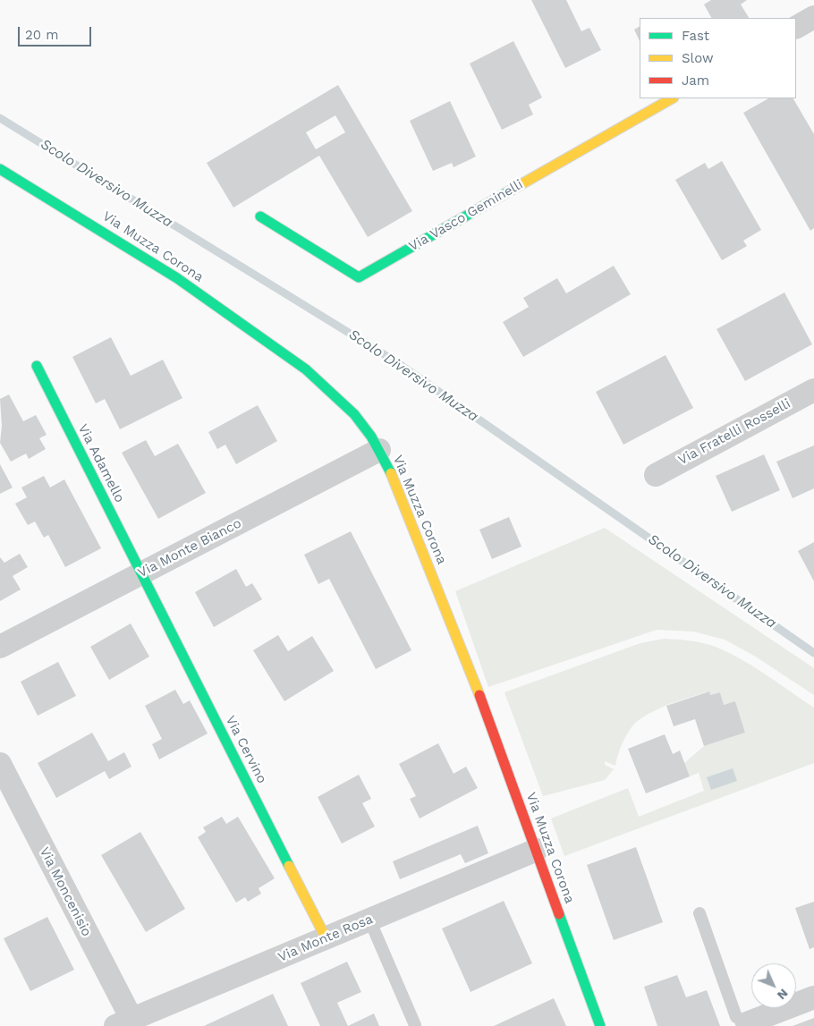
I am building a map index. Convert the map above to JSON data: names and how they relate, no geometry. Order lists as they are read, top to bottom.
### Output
{
  "streets": {
    "street": [
      "Via Vasco Geminelli",
      "Via Muzza Corona",
      "Via Fratelli Rosselli",
      "Via Adamello",
      "Via Monte Bianco",
      "Via Cervino",
      "Via Moncenisio",
      "Via Monte Rosa"
    ]
  },
  "crossings": [
    ["Via Muzza Corona", "Via Monte Bianco"],
    ["Via Muzza Corona", "Via Monte Rosa"],
    ["Via Adamello", "Via Monte Bianco"],
    ["Via Adamello", "Via Cervino"],
    ["Via Monte Bianco", "Via Cervino"],
    ["Via Cervino", "Via Monte Rosa"],
    ["Via Moncenisio", "Via Monte Rosa"]
  ],
  "water": ["Scolo Diversivo Muzza"],
  "legend": ["Fast", "Slow", "Jam"],
  "scale_bar": "20 m",
  "north": "bottom right"
}
